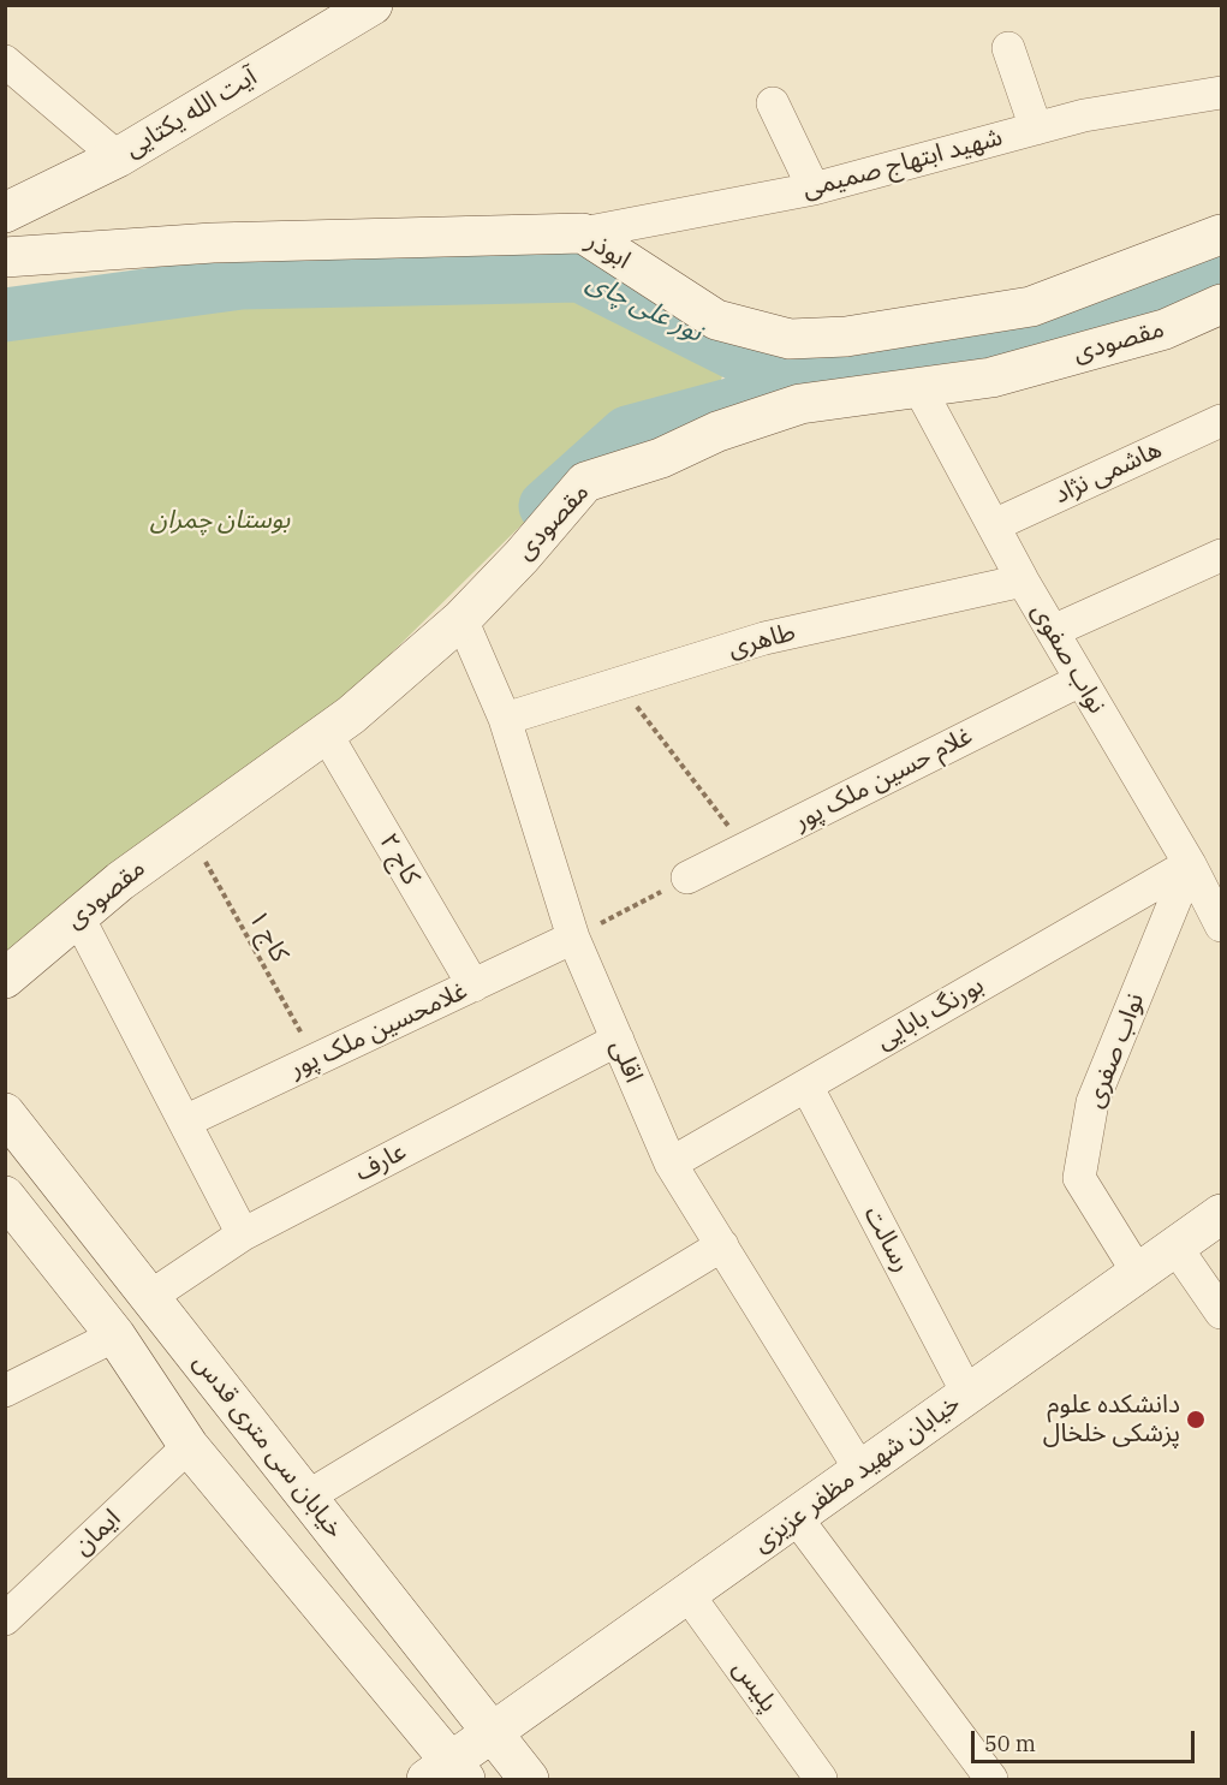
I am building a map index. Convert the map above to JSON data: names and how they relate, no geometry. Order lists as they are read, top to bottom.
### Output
{
  "streets": {
    "street": [
      "آیت الله یکتایی",
      "شهید ابتهاج صمیمی",
      "ابوذر",
      "مقصودی",
      "هاشمی نژاد",
      "طاهری",
      "نواب صفوی",
      "غلام حسین ملک پور",
      "کاج ۲",
      "بورنگ بابایی",
      "غلامحسین ملک پور",
      "نواب صفری",
      "اقلی",
      "عارف",
      "رسالت",
      "خیابان سی متری قدس",
      "خیابان شهید مظفر عزیزی",
      "ایمان",
      "پلیس"
    ],
    "path": ["کاج ۱"]
  },
  "crossings": [
    ["شهید ابتهاج صمیمی", "ابوذر"],
    ["مقصودی", "نواب صفوی"],
    ["مقصودی", "کاج ۲"],
    ["مقصودی", "کاج ۱"],
    ["مقصودی", "اقلی"],
    ["هاشمی نژاد", "نواب صفوی"],
    ["طاهری", "نواب صفوی"],
    ["طاهری", "اقلی"],
    ["نواب صفوی", "غلام حسین ملک پور"],
    ["نواب صفوی", "بورنگ بابایی"],
    ["نواب صفوی", "نواب صفری"],
    ["کاج ۲", "غلامحسین ملک پور"],
    ["کاج ۱", "غلامحسین ملک پور"],
    ["بورنگ بابایی", "نواب صفری"],
    ["بورنگ بابایی", "اقلی"],
    ["بورنگ بابایی", "رسالت"],
    ["غلامحسین ملک پور", "اقلی"],
    ["نواب صفری", "خیابان شهید مظفر عزیزی"],
    ["اقلی", "عارف"],
    ["اقلی", "خیابان شهید مظفر عزیزی"],
    ["عارف", "خیابان سی متری قدس"],
    ["رسالت", "خیابان شهید مظفر عزیزی"],
    ["خیابان سی متری قدس", "خیابان شهید مظفر عزیزی"],
    ["خیابان شهید مظفر عزیزی", "پلیس"]
  ],
  "water": ["نور علی چای"],
  "parks": ["بوستان چمران"],
  "places": ["دانشکده علوم پزشکی خلخال"],
  "scale_bar": "50 m"
}
